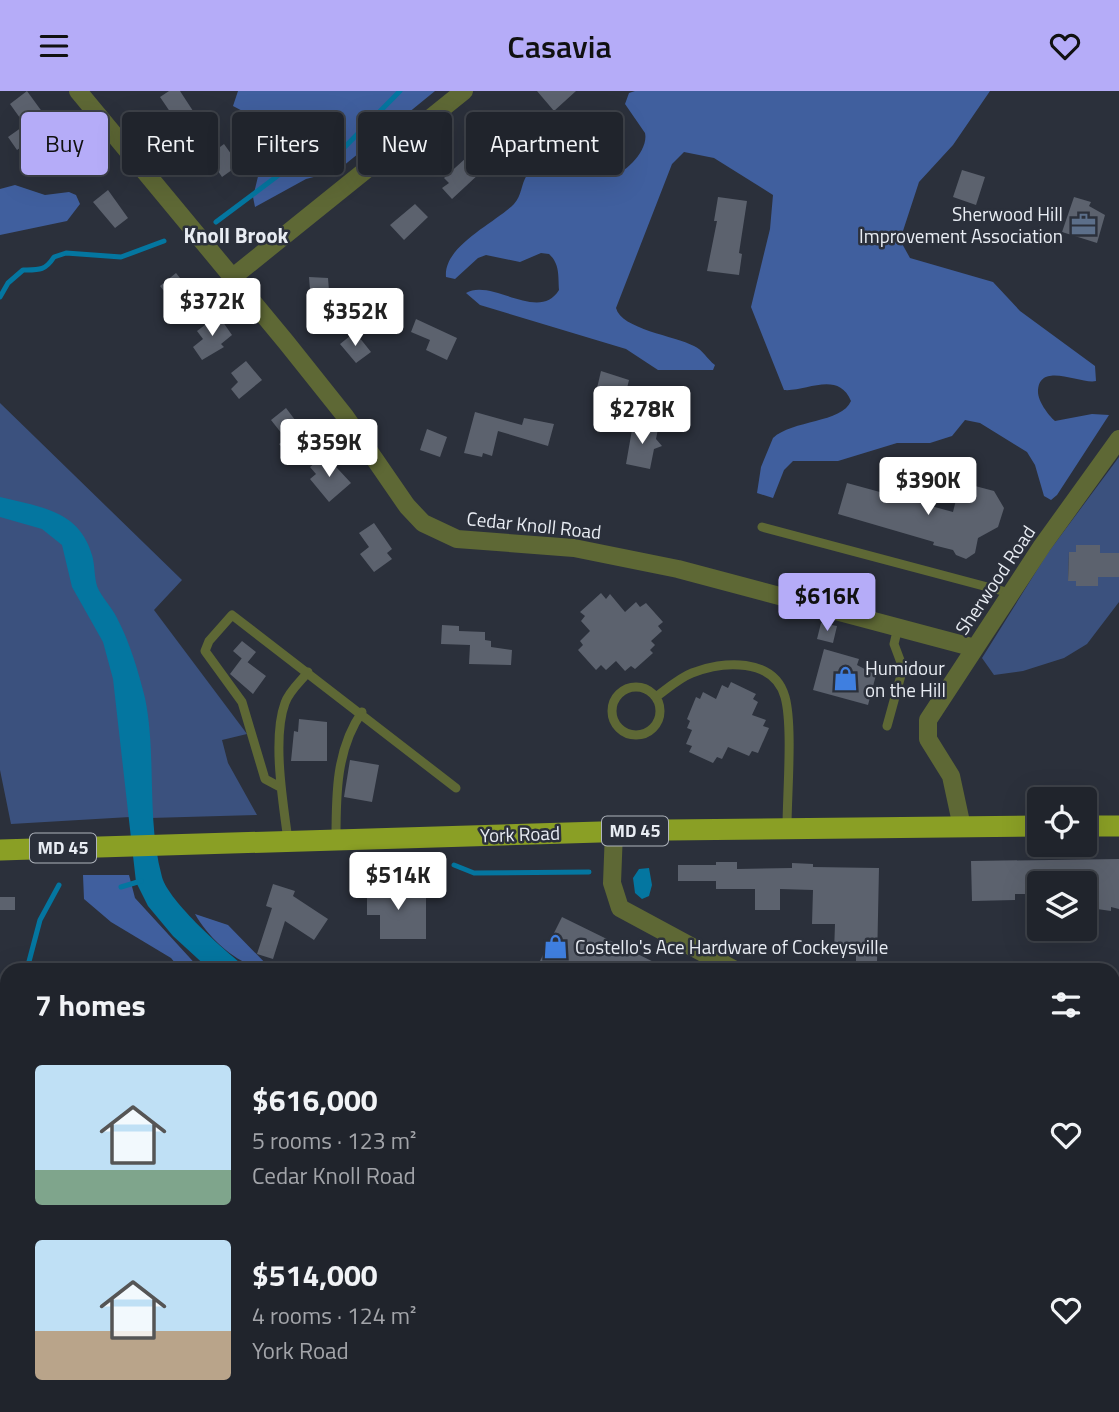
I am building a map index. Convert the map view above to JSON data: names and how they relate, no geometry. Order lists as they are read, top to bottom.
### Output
{
  "streets": {
    "main road": ["MD 45", "York Road"],
    "street": ["Cedar Knoll Road", "Sherwood Road"]
  },
  "crossings": [
    ["Cedar Knoll Road", "Sherwood Road"],
    ["Sherwood Road", "York Road"]
  ],
  "districts": ["Knoll Brook"],
  "places": {
    "office": ["Sherwood Hill Improvement Association"],
    "shop": ["Humidour on the Hill", "Costello's Ace Hardware of Cockeysville"]
  },
  "page": {
    "header": "Casavia",
    "chip": [
      "Buy",
      "Rent",
      "Filters",
      "New",
      "Apartment"
    ],
    "price": [
      "$372K",
      "$352K",
      "$278K",
      "$359K",
      "$390K",
      "$616K",
      "$514K"
    ],
    "heading": "7 homes",
    "list": [
      {
        "name": "$616,000",
        "note": "5 rooms · 123 m² · Cedar Knoll Road"
      },
      {
        "name": "$514,000",
        "note": "4 rooms · 124 m² · York Road"
      }
    ]
  }
}
